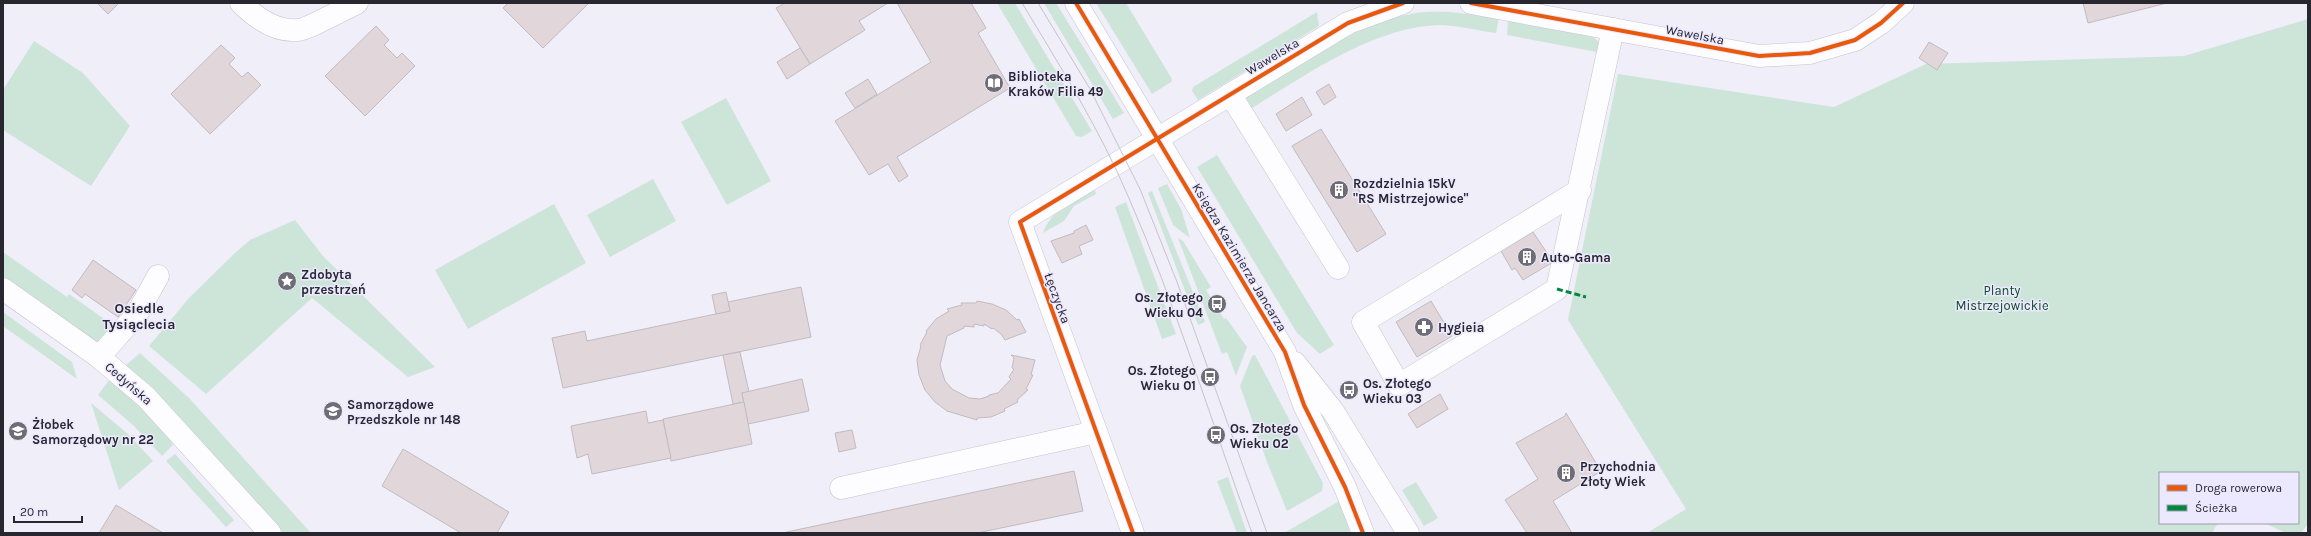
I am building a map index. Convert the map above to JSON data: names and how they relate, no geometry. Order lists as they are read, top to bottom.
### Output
{
  "streets": {
    "street": [
      "Wawelska",
      "Księdza Kazimierza Jancarza",
      "Łęczycka",
      "Cedyńska"
    ]
  },
  "crossings": [
    ["Wawelska", "Księdza Kazimierza Jancarza"],
    ["Wawelska", "Łęczycka"],
    ["Księdza Kazimierza Jancarza", "Łęczycka"]
  ],
  "districts": ["Osiedle Tysiąclecia"],
  "parks": ["Planty Mistrzejowickie"],
  "places": {
    "library": ["Biblioteka Kraków Filia 49"],
    "building": ["Rozdzielnia 15kV \"RS Mistrzejowice\"", "Auto-Gama", "Przychodnia Złoty Wiek"],
    "place": ["Zdobyta przestrzeń"],
    "bus stop": [
      "Os. Złotego Wieku 04",
      "Os. Złotego Wieku 01",
      "Os. Złotego Wieku 03",
      "Os. Złotego Wieku 02"
    ],
    "pharmacy": ["Hygieia"],
    "school or university": ["Samorządowe Przedszkole nr 148", "Żłobek Samorządowy nr 22"]
  },
  "legend": ["Droga rowerowa", "Ścieżka"],
  "scale_bar": "20 m"
}
